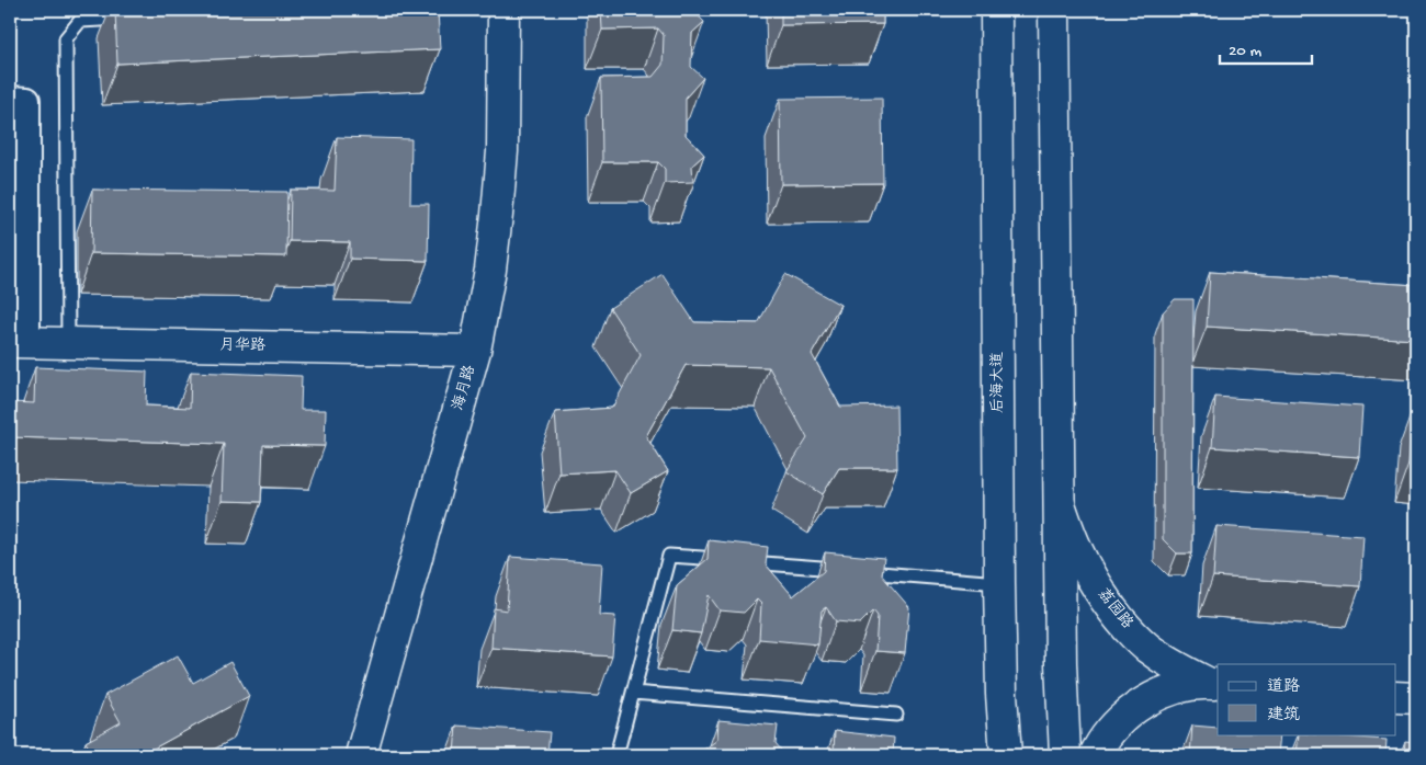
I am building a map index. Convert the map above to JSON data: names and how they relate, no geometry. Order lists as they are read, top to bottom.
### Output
{
  "streets": {
    "street": [
      "月华路",
      "后海大道",
      "海月路",
      "荔园路"
    ]
  },
  "crossings": [
    ["月华路", "海月路"]
  ],
  "legend": ["道路", "建筑"],
  "scale_bar": "20 m"
}
